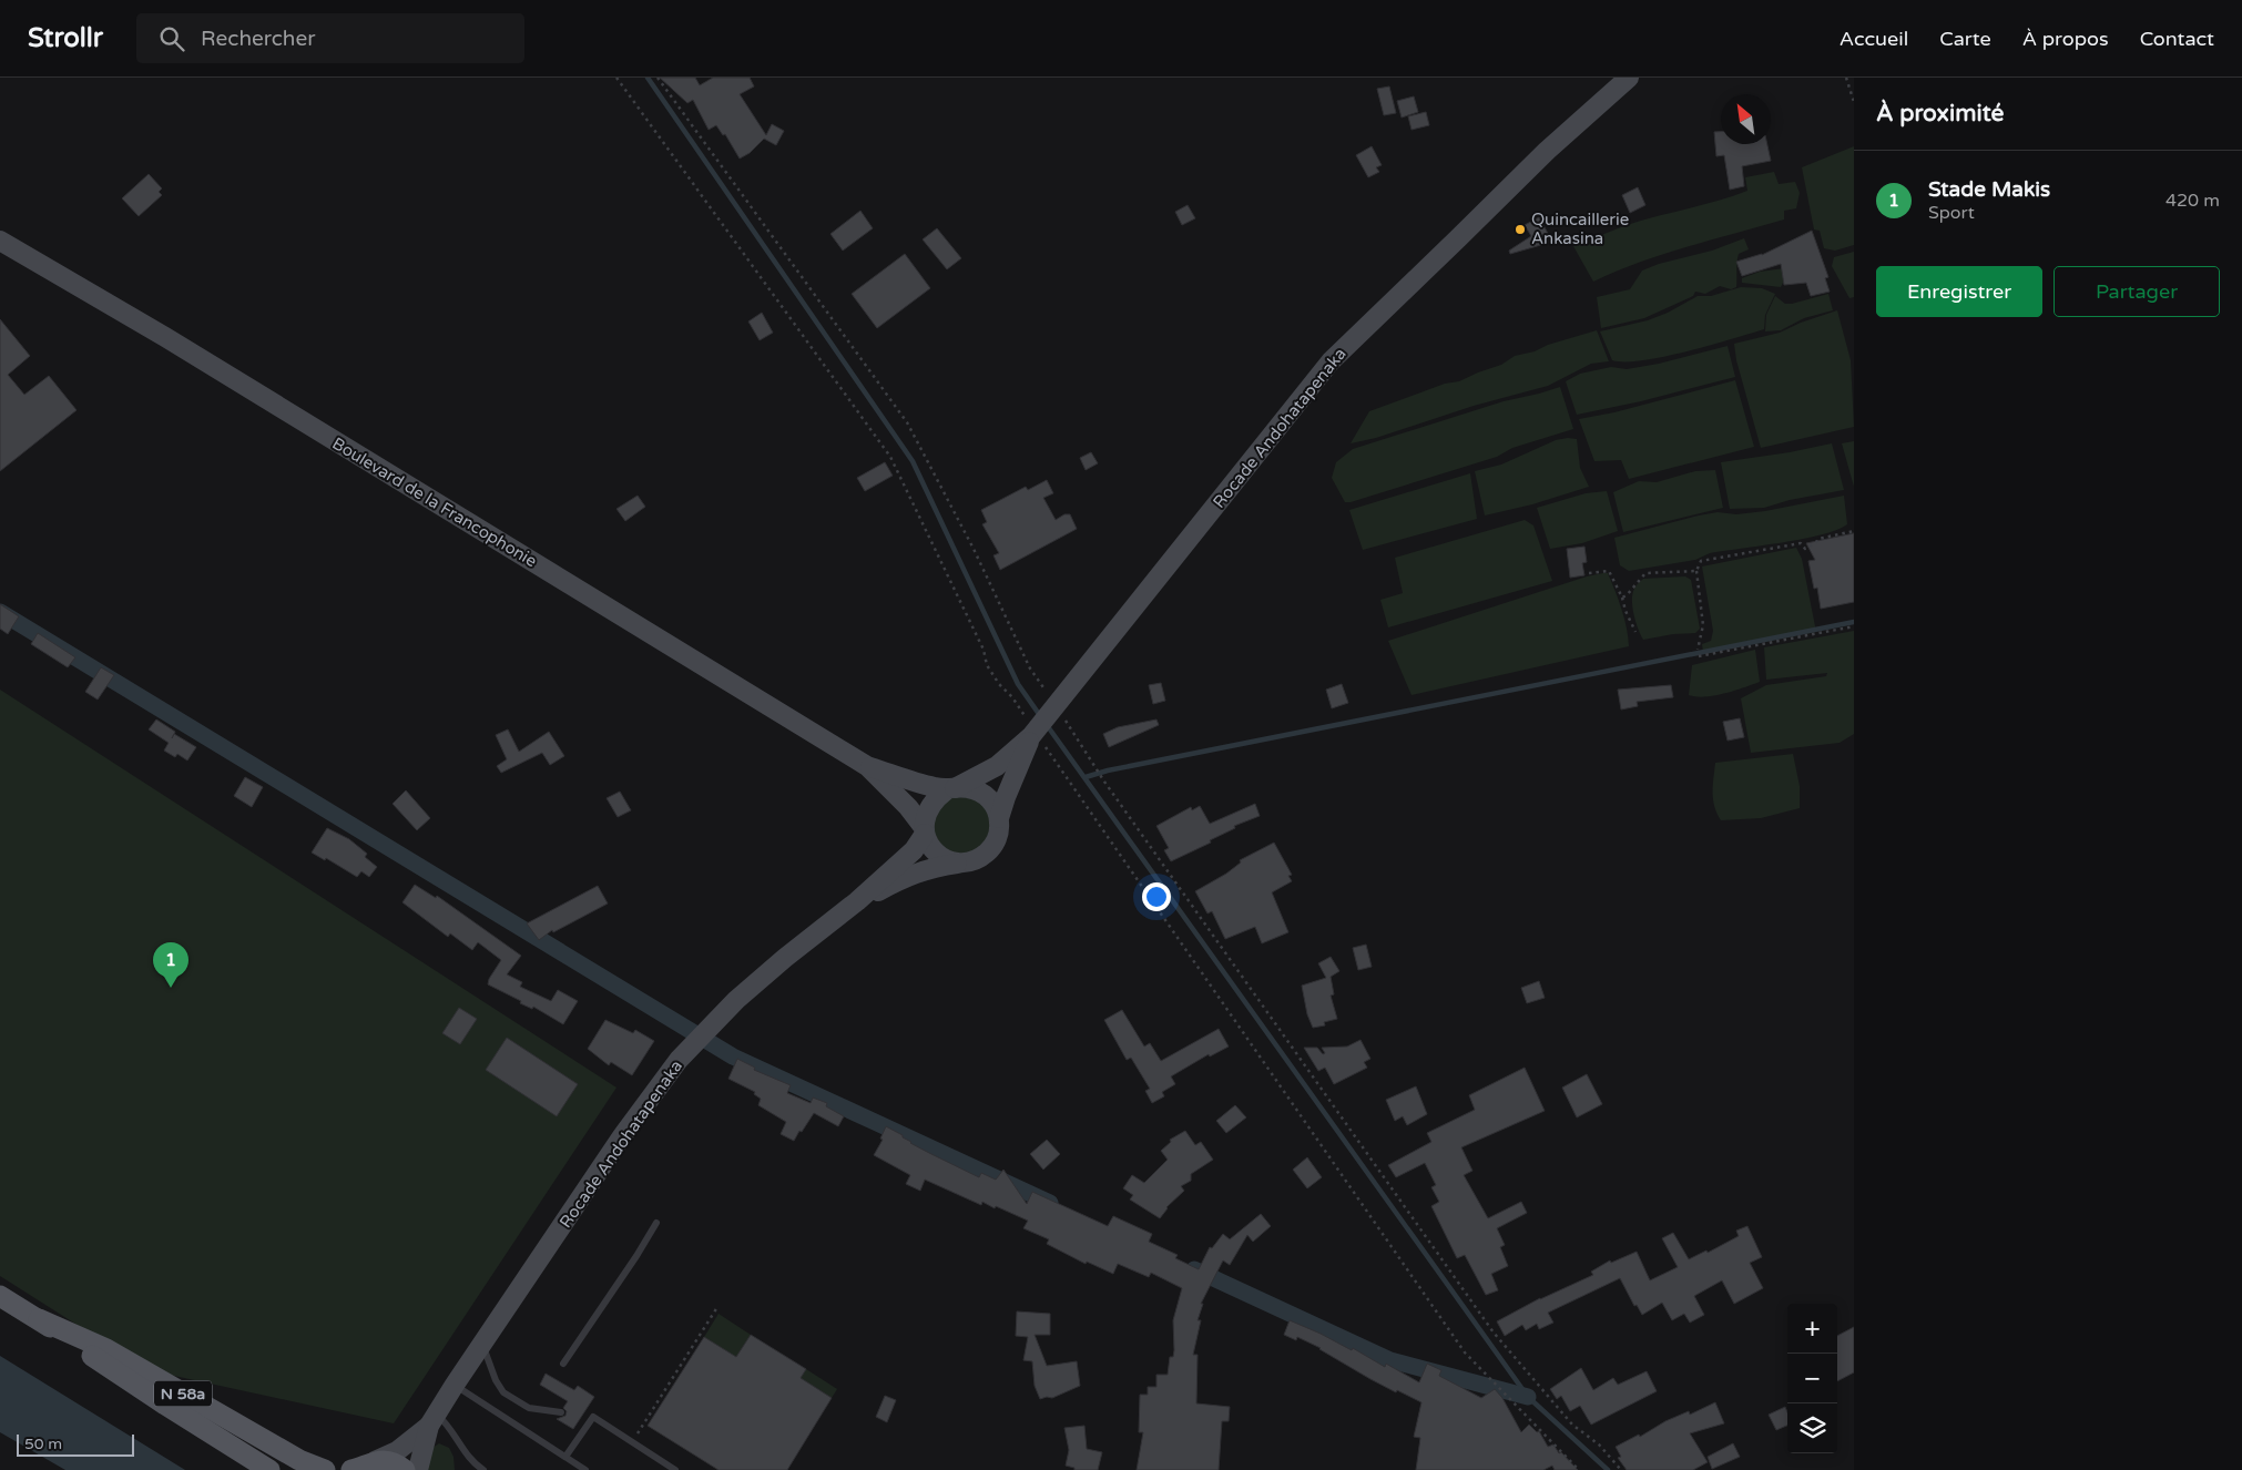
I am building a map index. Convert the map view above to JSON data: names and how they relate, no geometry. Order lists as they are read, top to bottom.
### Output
{
  "streets": {
    "main road": ["Rocade Andohatapenaka", "Boulevard de la Francophonie", "N 58a"]
  },
  "places": ["Quincaillerie Ankasina"],
  "scale_bar": "50 m",
  "north": "top left",
  "page": {
    "header": "Strollr",
    "search": "Rechercher",
    "nav": [
      "Accueil",
      "Carte",
      "À propos",
      "Contact"
    ],
    "heading": "À proximité",
    "list": [
      {
        "mark": "1",
        "name": "Stade Makis",
        "note": "Sport",
        "value": "420 m"
      }
    ],
    "buttons": ["Enregistrer", "Partager"],
    "pins": "1",
    "map_buttons": ["+", "−"],
    "scale": "50 m"
  }
}
